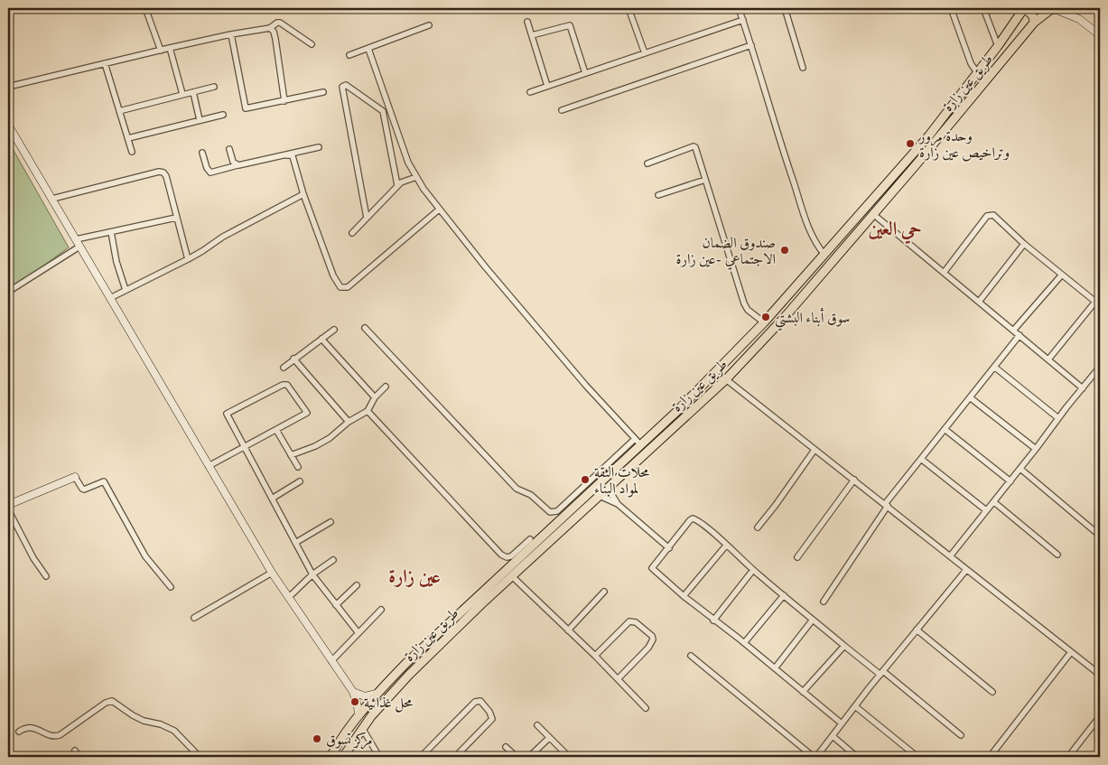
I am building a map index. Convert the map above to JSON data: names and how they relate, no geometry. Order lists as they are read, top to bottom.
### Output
{
  "streets": {
    "main road": ["طريق عين زارة"]
  },
  "districts": ["حي العين", "عين زارة"],
  "places": [
    "وحدة مرور وتراخيص عين زارة",
    "صندوق الضمان الاجتماعي -عين زارة",
    "سوق أبناء البشتي",
    "محلات الثقة لمواد البناء",
    "محل غذائية",
    "مركز تسوق"
  ]
}
